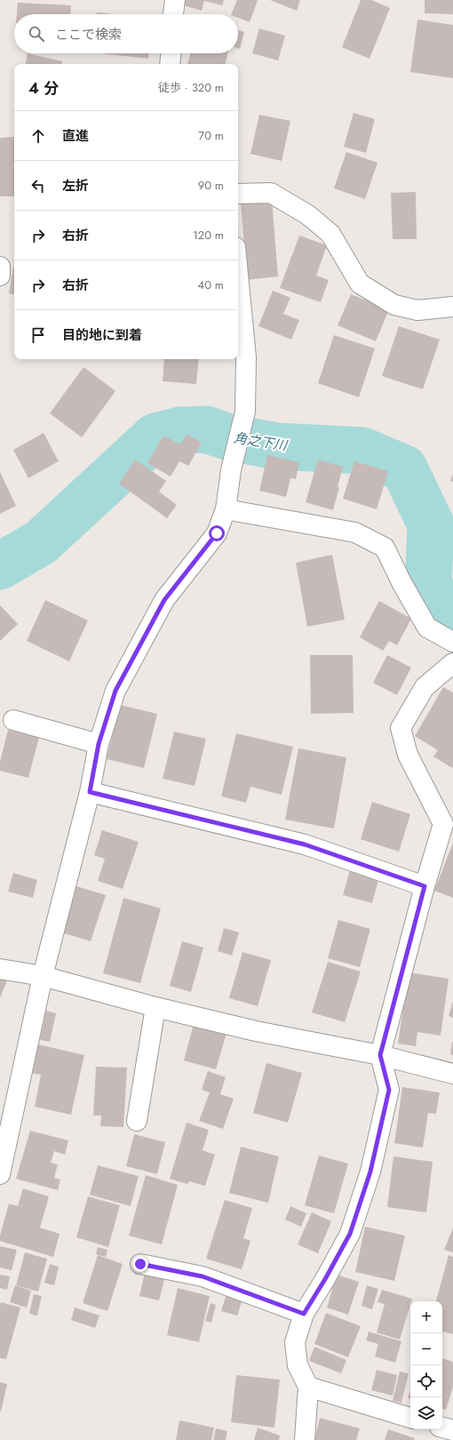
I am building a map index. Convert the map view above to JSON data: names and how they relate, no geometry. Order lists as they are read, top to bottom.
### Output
{
  "water": ["角之下川"],
  "page": {
    "search": "ここで検索",
    "heading": ["4 分", "徒歩 · 320 m"],
    "list": [
      ["直進", "70 m"],
      ["左折", "90 m"],
      ["右折", "120 m"],
      ["右折", "40 m"],
      "目的地に到着"
    ],
    "map_buttons": ["+", "−"]
  }
}
